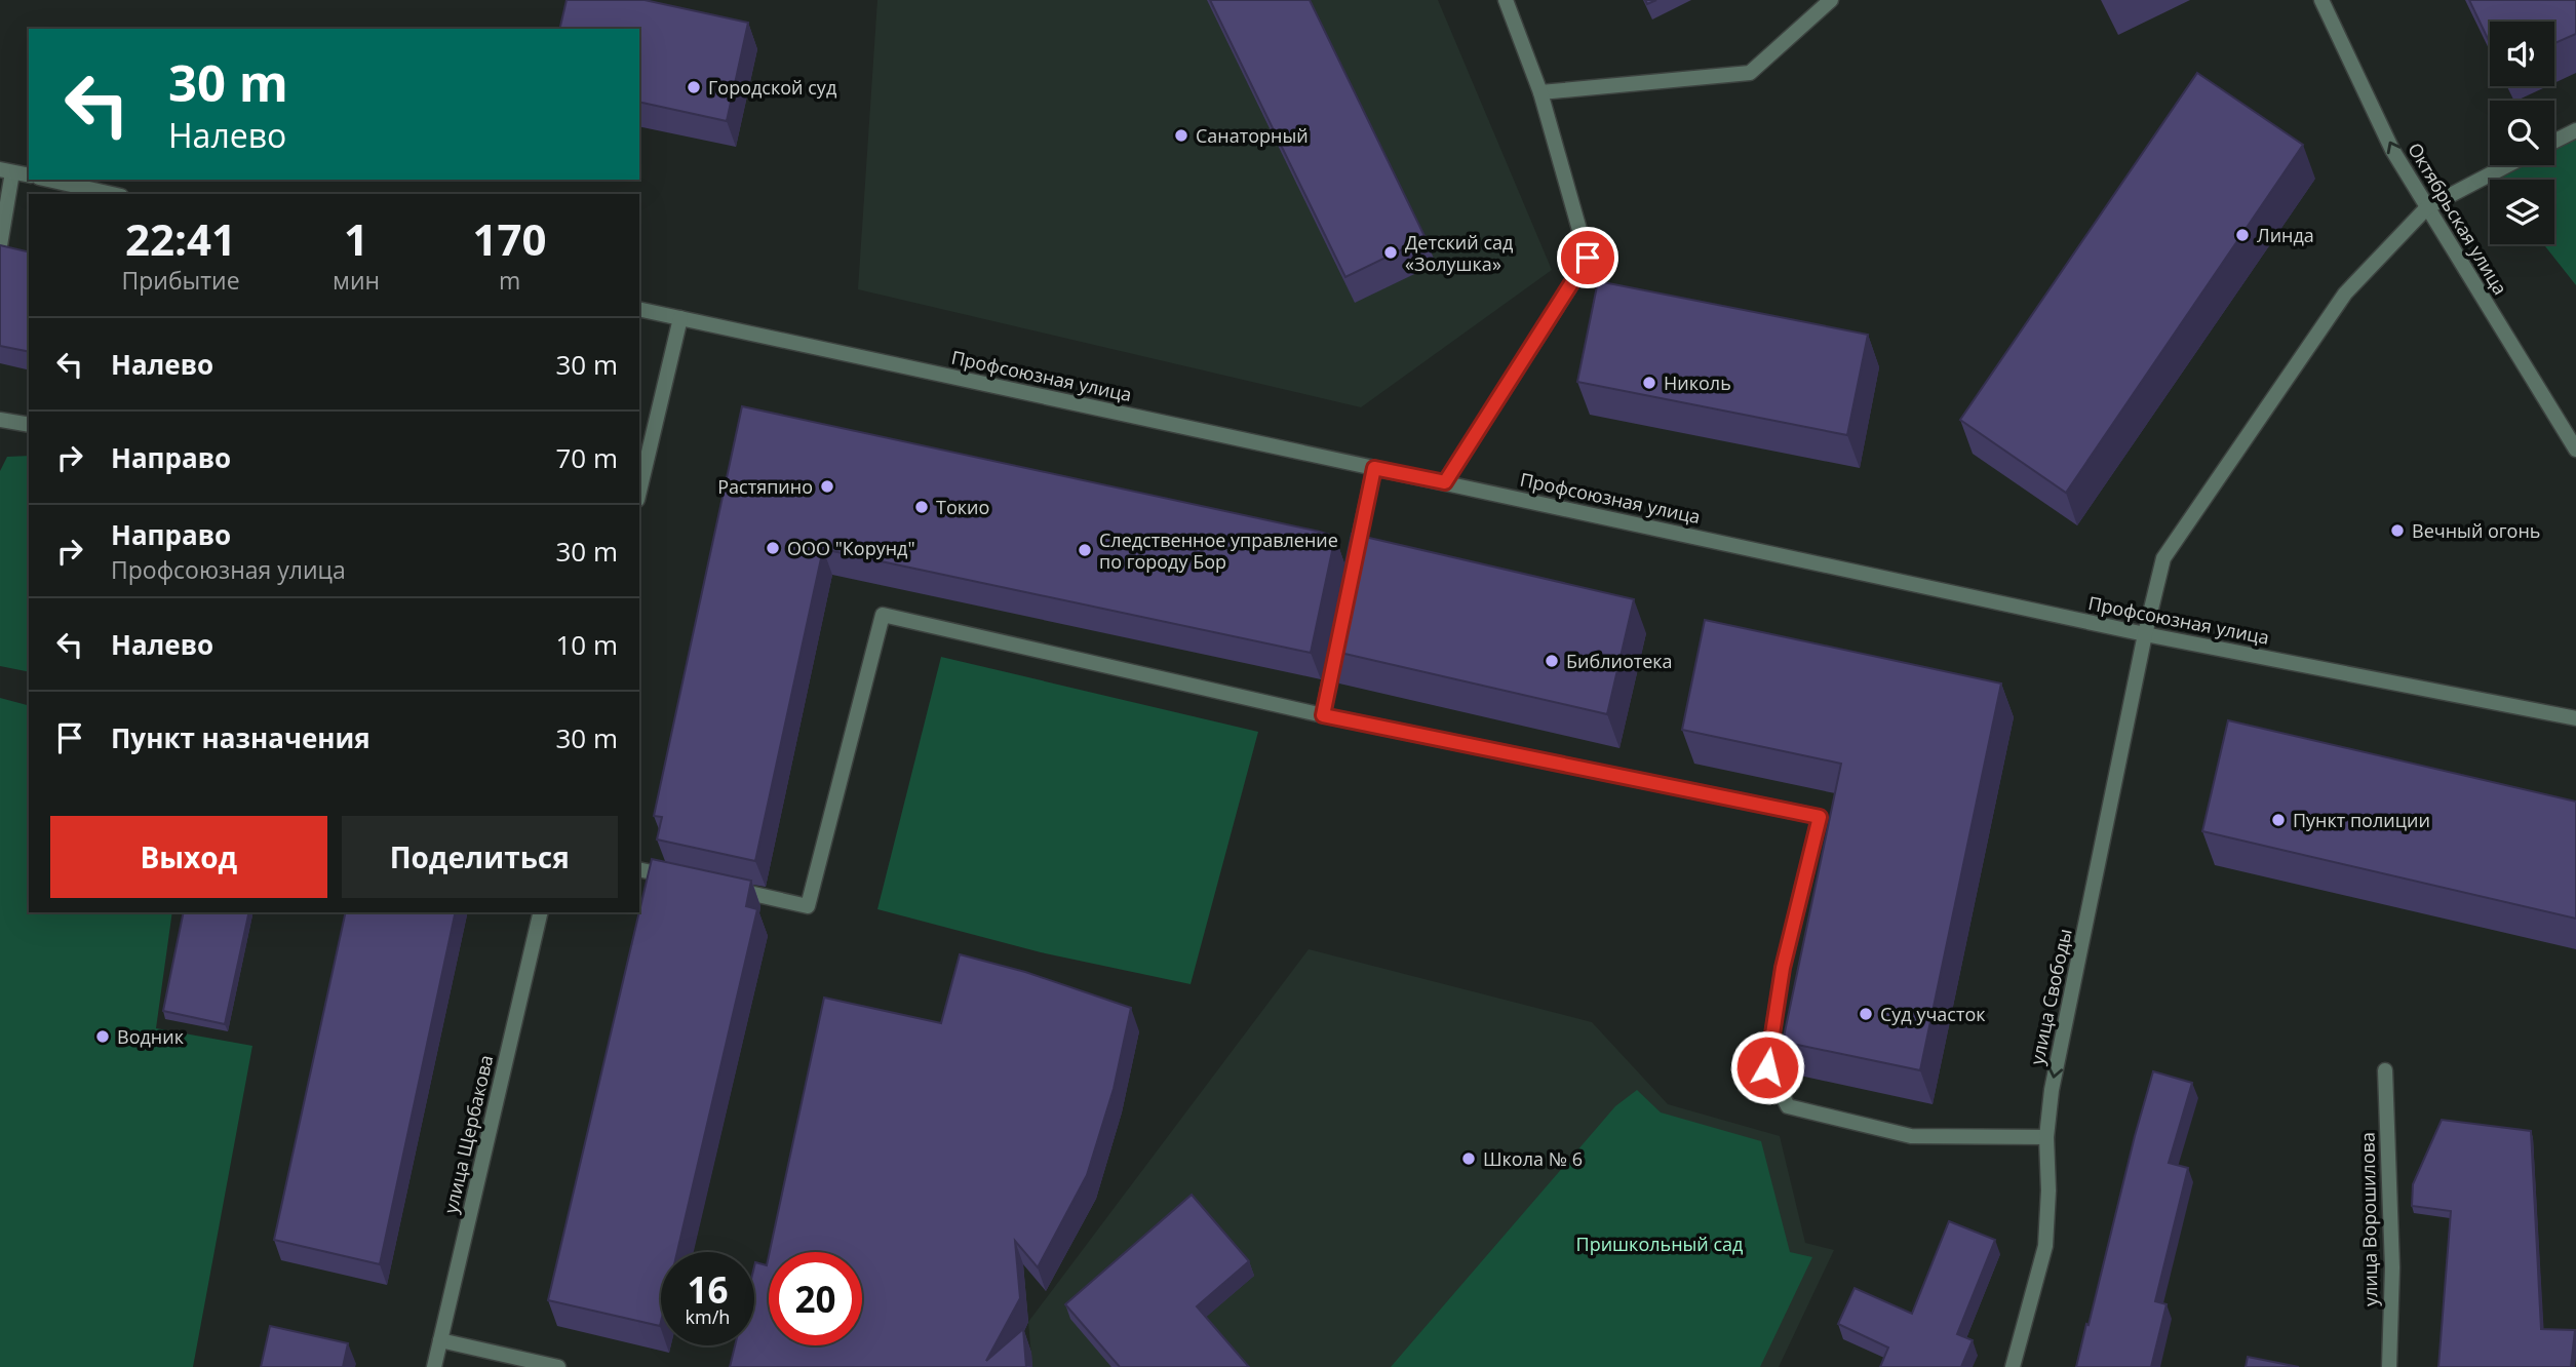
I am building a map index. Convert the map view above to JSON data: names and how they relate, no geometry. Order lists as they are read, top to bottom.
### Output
{
  "streets": {
    "street": [
      "Октябрьская улица",
      "Профсоюзная улица",
      "улица Свободы",
      "улица Щербакова",
      "улица Ворошилова"
    ]
  },
  "crossings": [
    ["Октябрьская улица", "улица Свободы"],
    ["Профсоюзная улица", "улица Свободы"]
  ],
  "one_way": ["Октябрьская улица", "улица Свободы"],
  "parks": ["Пришкольный сад"],
  "places": [
    "Городской суд",
    "Санаторный",
    "Линда",
    "Детский сад «Золушка»",
    "Николь",
    "Растяпино",
    "Токио",
    "Вечный огонь",
    "ООО \"Корунд\"",
    "Следственное управление по городу Бор",
    "Библиотека",
    "Пункт полиции",
    "Суд участок",
    "Водник",
    "Школа № 6"
  ],
  "page": {
    "turn": ["30 m", "Налево"],
    "eta": [
      "22:41",
      "Прибытие",
      "1",
      "мин",
      "170",
      "m"
    ],
    "list": [
      {
        "name": "Налево",
        "value": "30 m"
      },
      {
        "name": "Направо",
        "value": "70 m"
      },
      {
        "name": "Направо",
        "note": "Профсоюзная улица",
        "value": "30 m"
      },
      {
        "name": "Налево",
        "value": "10 m"
      },
      {
        "name": "Пункт назначения",
        "value": "30 m"
      }
    ],
    "buttons": ["Выход", "Поделиться"],
    "speed": "16 km/h",
    "limit": "20"
  }
}
